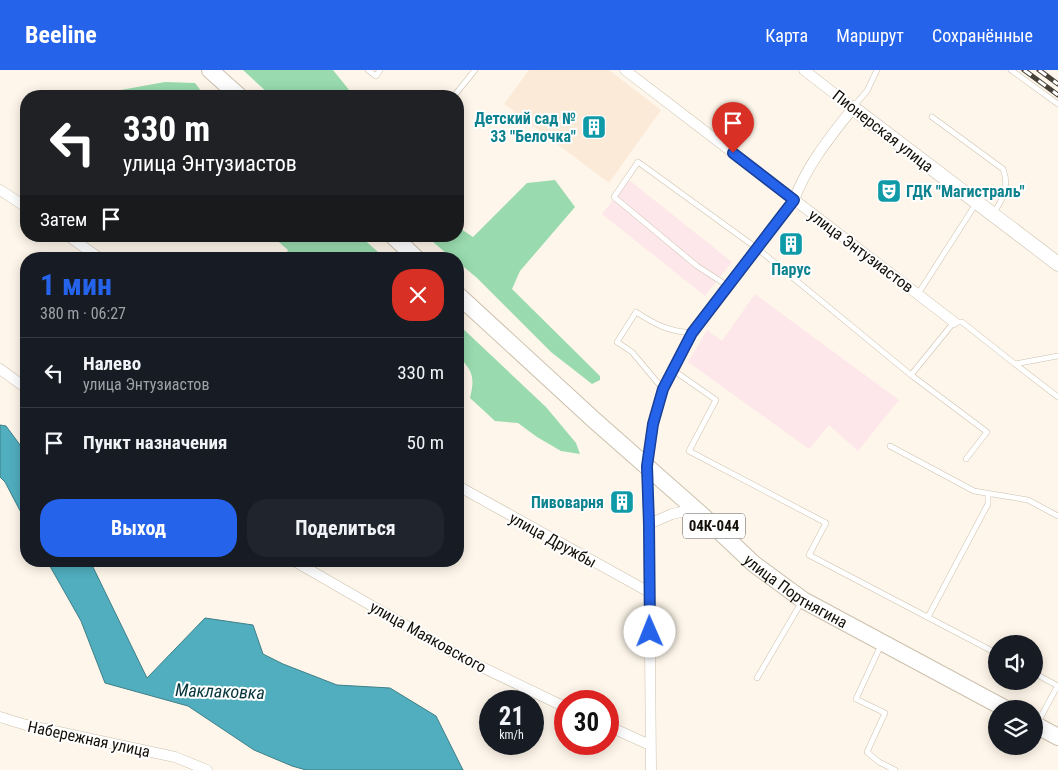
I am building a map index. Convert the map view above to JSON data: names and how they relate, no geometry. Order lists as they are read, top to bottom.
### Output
{
  "streets": {
    "main road": ["04К-044", "улица Портнягина"],
    "street": [
      "Пионерская улица",
      "улица Энтузиастов",
      "улица Дружбы",
      "улица Маяковского",
      "Набережная улица"
    ]
  },
  "water": ["Маклаковка"],
  "places": {
    "building": ["Детский сад № 33 \"Белочка\"", "Парус", "Пивоварня"],
    "theatre": ["ГДК \"Магистраль\""]
  },
  "page": {
    "header": "Beeline",
    "nav": ["Карта", "Маршрут", "Сохранённые"],
    "turn": ["330 m", "улица Энтузиастов"],
    "then": "Затем",
    "heading": ["1 мин", "380 m · 06:27"],
    "list": [
      {
        "name": "Налево",
        "note": "улица Энтузиастов",
        "value": "330 m"
      },
      {
        "name": "Пункт назначения",
        "value": "50 m"
      }
    ],
    "buttons": ["Выход", "Поделиться"],
    "speed": "21 km/h",
    "limit": "30"
  }
}
